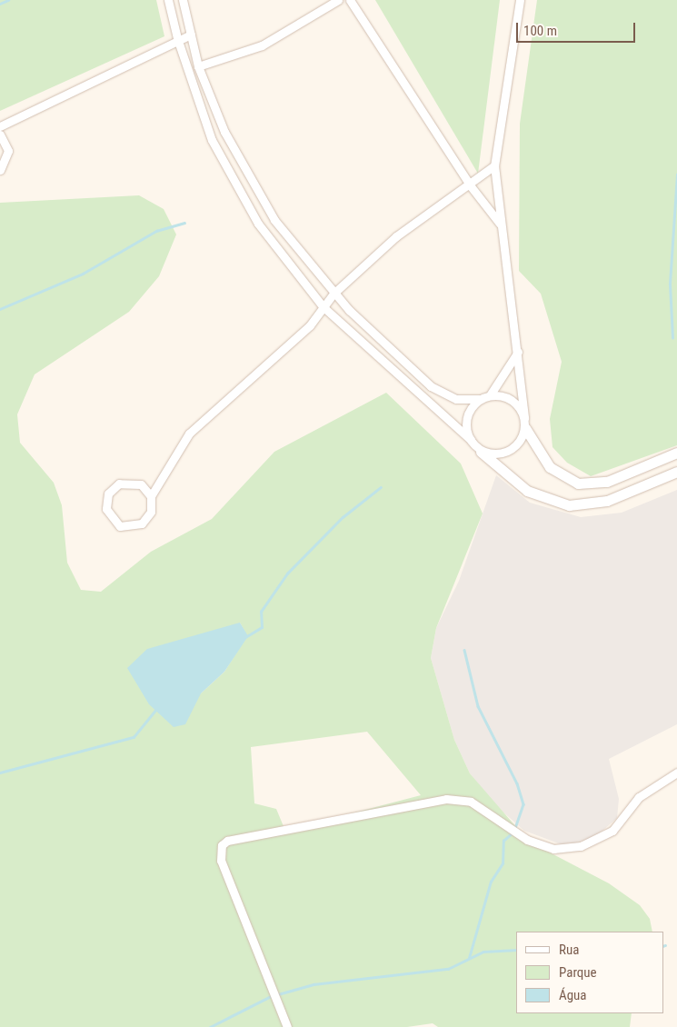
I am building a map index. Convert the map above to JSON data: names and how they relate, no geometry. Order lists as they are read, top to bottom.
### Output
{
  "legend": ["Rua", "Parque", "Água"],
  "scale_bar": "100 m"
}
